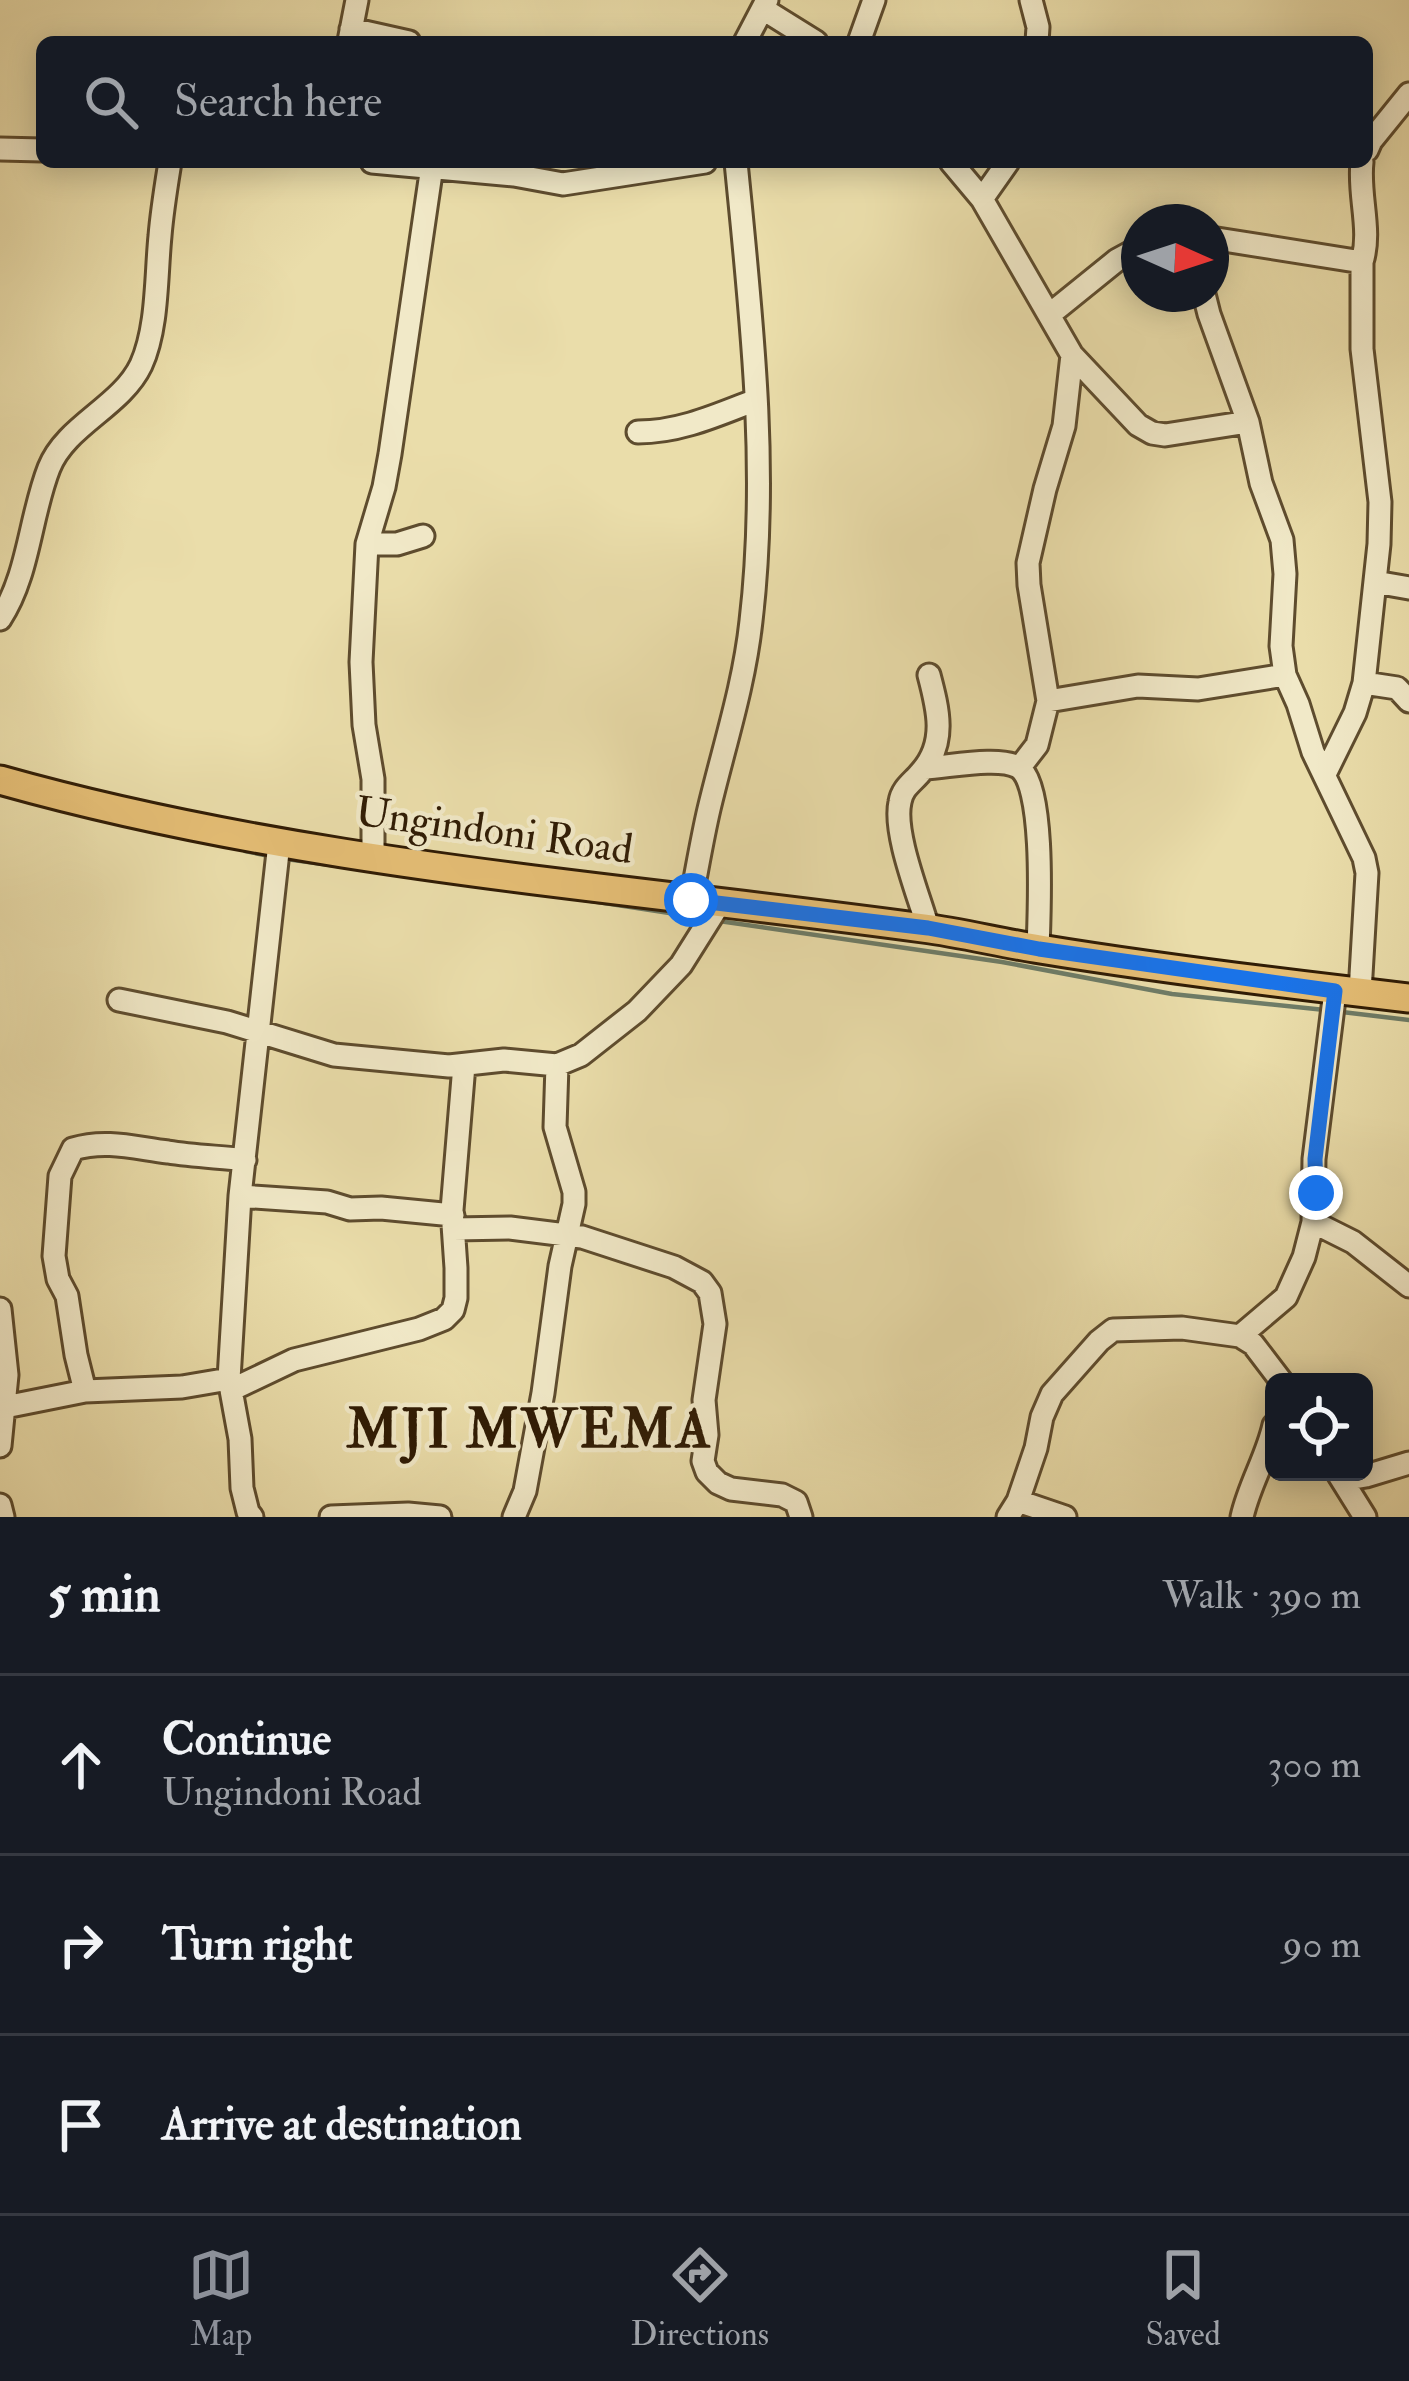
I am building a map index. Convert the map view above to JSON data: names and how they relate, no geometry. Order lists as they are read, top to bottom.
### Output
{
  "streets": {
    "main road": ["Ungindoni Road"]
  },
  "districts": ["MJI MWEMA"],
  "north": "right",
  "page": {
    "search": "Search here",
    "heading": ["5 min", "Walk · 390 m"],
    "list": [
      ["Continue", "Ungindoni Road", "300 m"],
      ["Turn right", "90 m"],
      "Arrive at destination"
    ],
    "nav": ["Map", "Directions", "Saved"]
  }
}
